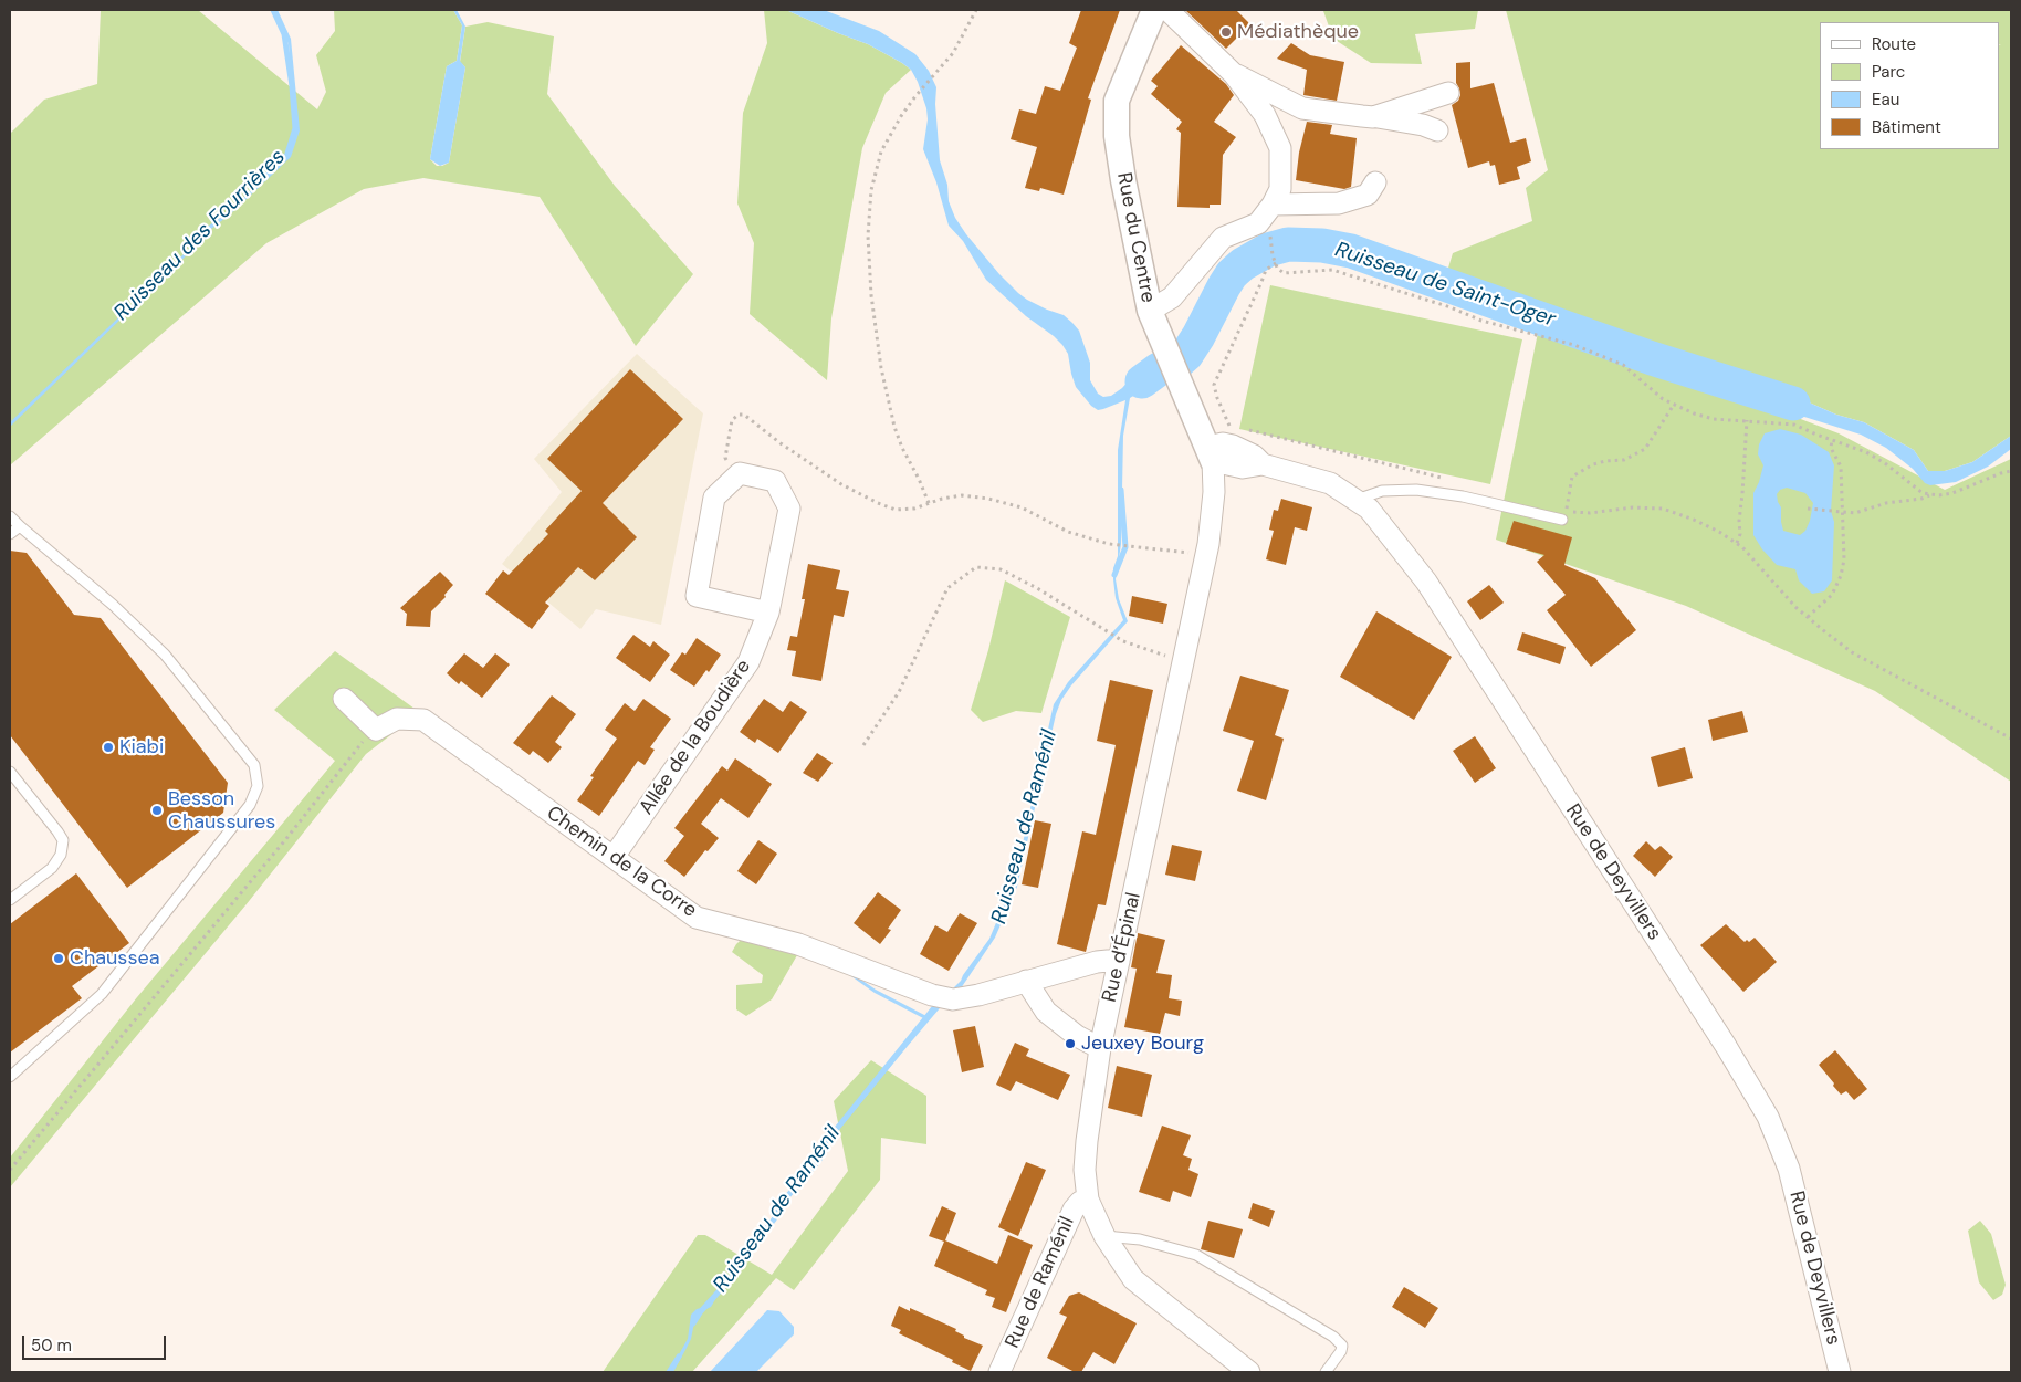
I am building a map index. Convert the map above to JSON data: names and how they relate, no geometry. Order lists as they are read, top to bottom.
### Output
{
  "streets": {
    "street": [
      "Rue du Centre",
      "Allée de la Boudière",
      "Chemin de la Corre",
      "Rue de Deyvillers",
      "Rue d’Épinal",
      "Rue de Raménil"
    ]
  },
  "crossings": [
    ["Rue du Centre", "Rue de Deyvillers"],
    ["Rue du Centre", "Rue d’Épinal"],
    ["Allée de la Boudière", "Chemin de la Corre"],
    ["Chemin de la Corre", "Rue d’Épinal"],
    ["Rue de Deyvillers", "Rue d’Épinal"],
    ["Rue d’Épinal", "Rue de Raménil"]
  ],
  "water": ["Ruisseau des Fourrières", "Ruisseau de Saint-Oger", "Ruisseau de Raménil"],
  "places": [
    "Médiathèque",
    "Kiabi",
    "Besson Chaussures",
    "Chaussea",
    "Jeuxey Bourg"
  ],
  "legend": [
    "Route",
    "Parc",
    "Eau",
    "Bâtiment"
  ],
  "scale_bar": "50 m"
}
